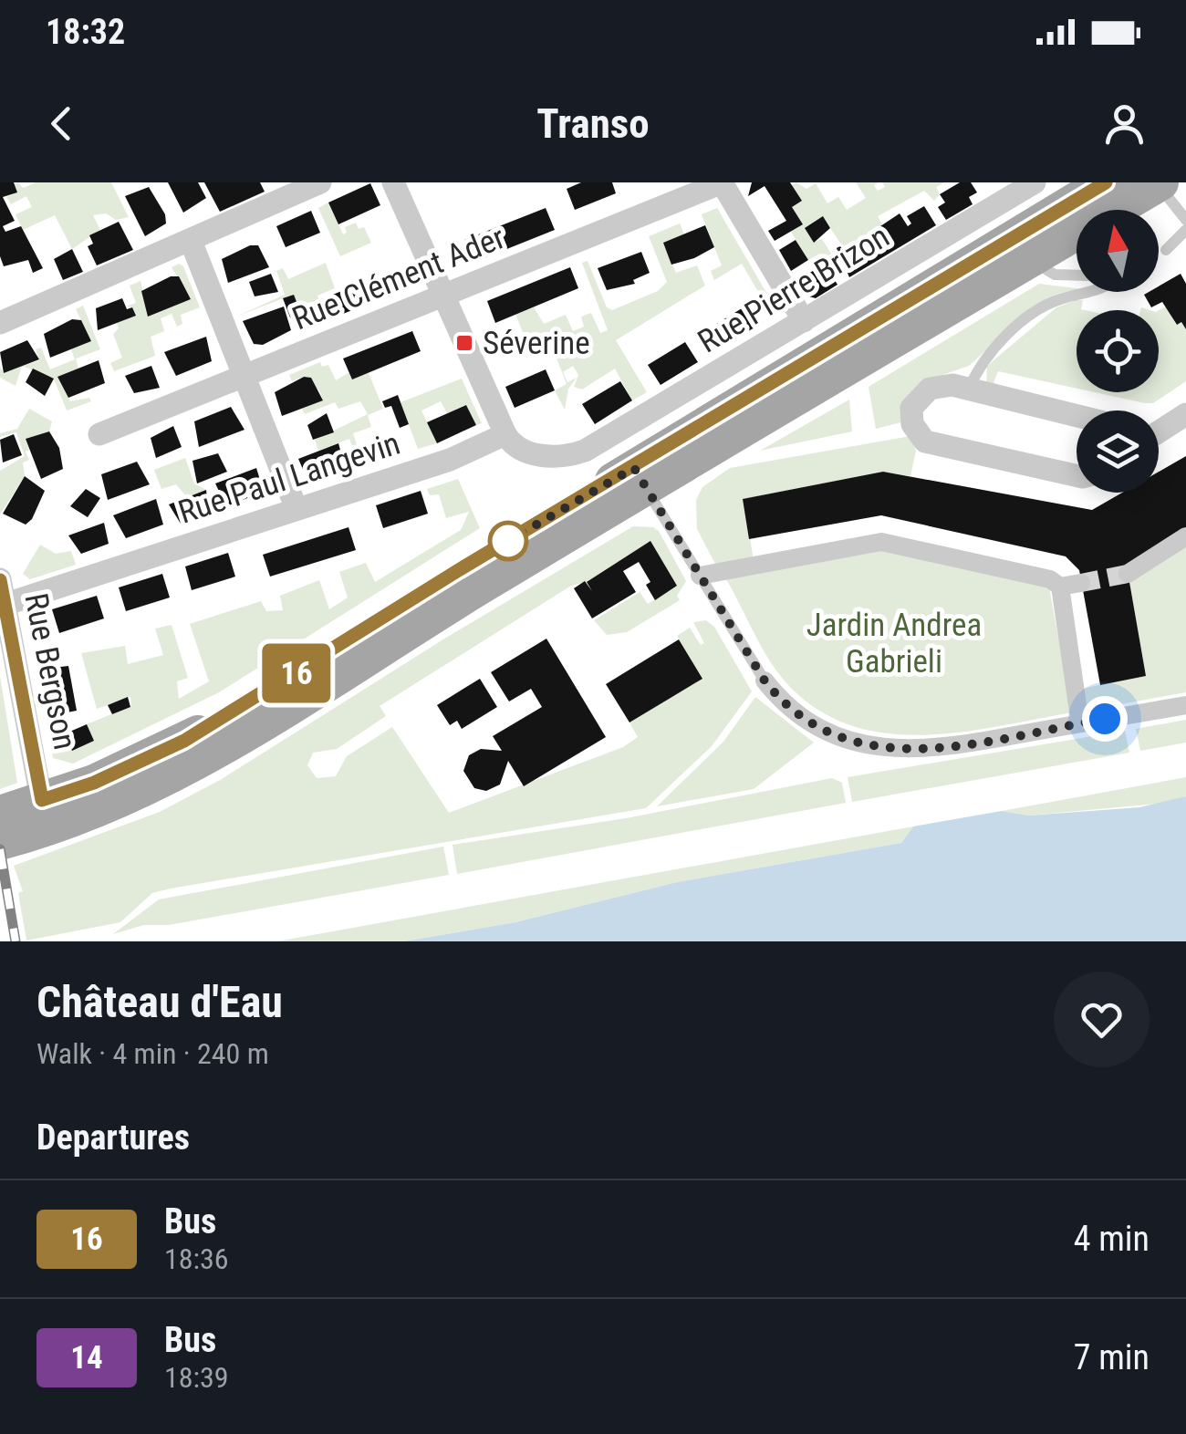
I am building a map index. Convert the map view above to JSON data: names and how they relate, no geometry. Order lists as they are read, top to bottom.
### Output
{
  "streets": {
    "street": [
      "Rue Clément Ader",
      "Rue Pierre Brizon",
      "Rue Paul Langevin",
      "Rue Bergson"
    ]
  },
  "crossings": [
    ["Rue Pierre Brizon", "Rue Paul Langevin"],
    ["Rue Paul Langevin", "Rue Bergson"]
  ],
  "parks": ["Jardin Andrea Gabrieli"],
  "places": {
    "transit": ["Séverine"]
  },
  "lines": ["bus line 16"],
  "north": "top",
  "page": {
    "status": "18:32",
    "header": "Transo",
    "on_map": "16",
    "heading": [
      ["Château d'Eau", "Walk · 4 min · 240 m"],
      "Departures"
    ],
    "list": [
      {
        "mark": "16",
        "name": "Bus",
        "note": "18:36",
        "value": "4 min"
      },
      {
        "mark": "14",
        "name": "Bus",
        "note": "18:39",
        "value": "7 min"
      }
    ]
  }
}
